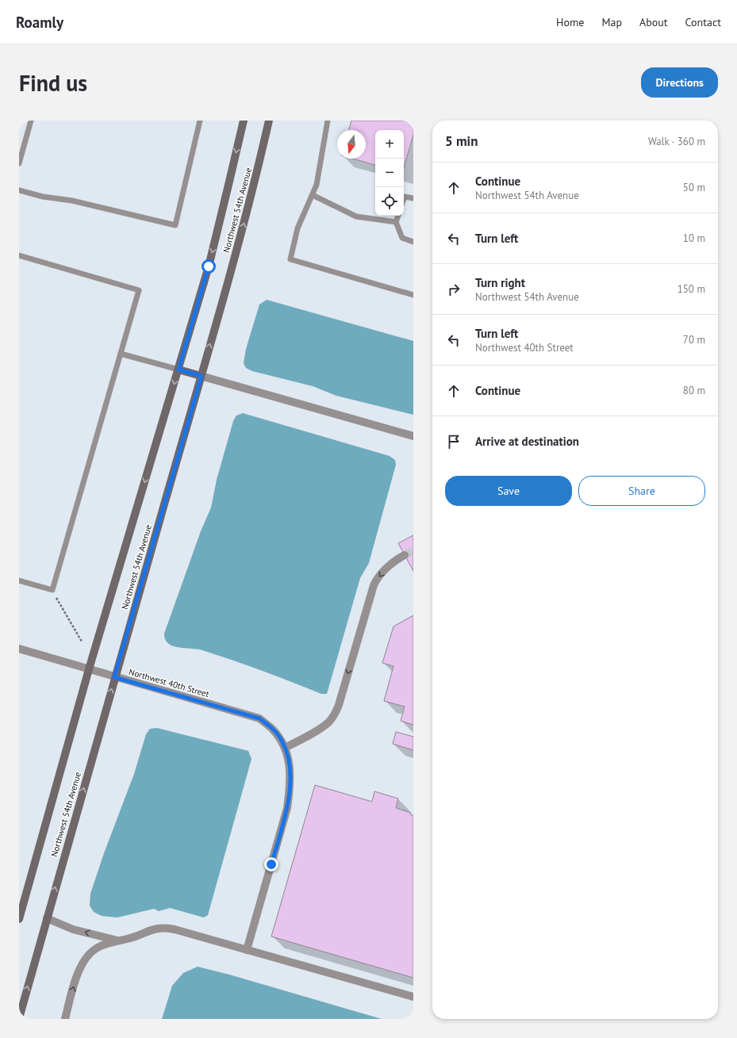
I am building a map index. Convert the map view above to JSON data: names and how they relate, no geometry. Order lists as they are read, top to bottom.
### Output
{
  "streets": {
    "street": ["Northwest 54th Avenue", "Northwest 40th Street"]
  },
  "crossings": [
    ["Northwest 54th Avenue", "Northwest 40th Street"]
  ],
  "north": "bottom",
  "page": {
    "header": "Roamly",
    "nav": [
      "Home",
      "Map",
      "About",
      "Contact"
    ],
    "buttons": [
      "Directions",
      ["Save", "Share"]
    ],
    "title": "Find us",
    "heading": ["5 min", "Walk · 360 m"],
    "map_buttons": ["+", "−"],
    "list": [
      ["Continue", "Northwest 54th Avenue", "50 m"],
      ["Turn left", "10 m"],
      ["Turn right", "Northwest 54th Avenue", "150 m"],
      ["Turn left", "Northwest 40th Street", "70 m"],
      ["Continue", "80 m"],
      "Arrive at destination"
    ]
  }
}
